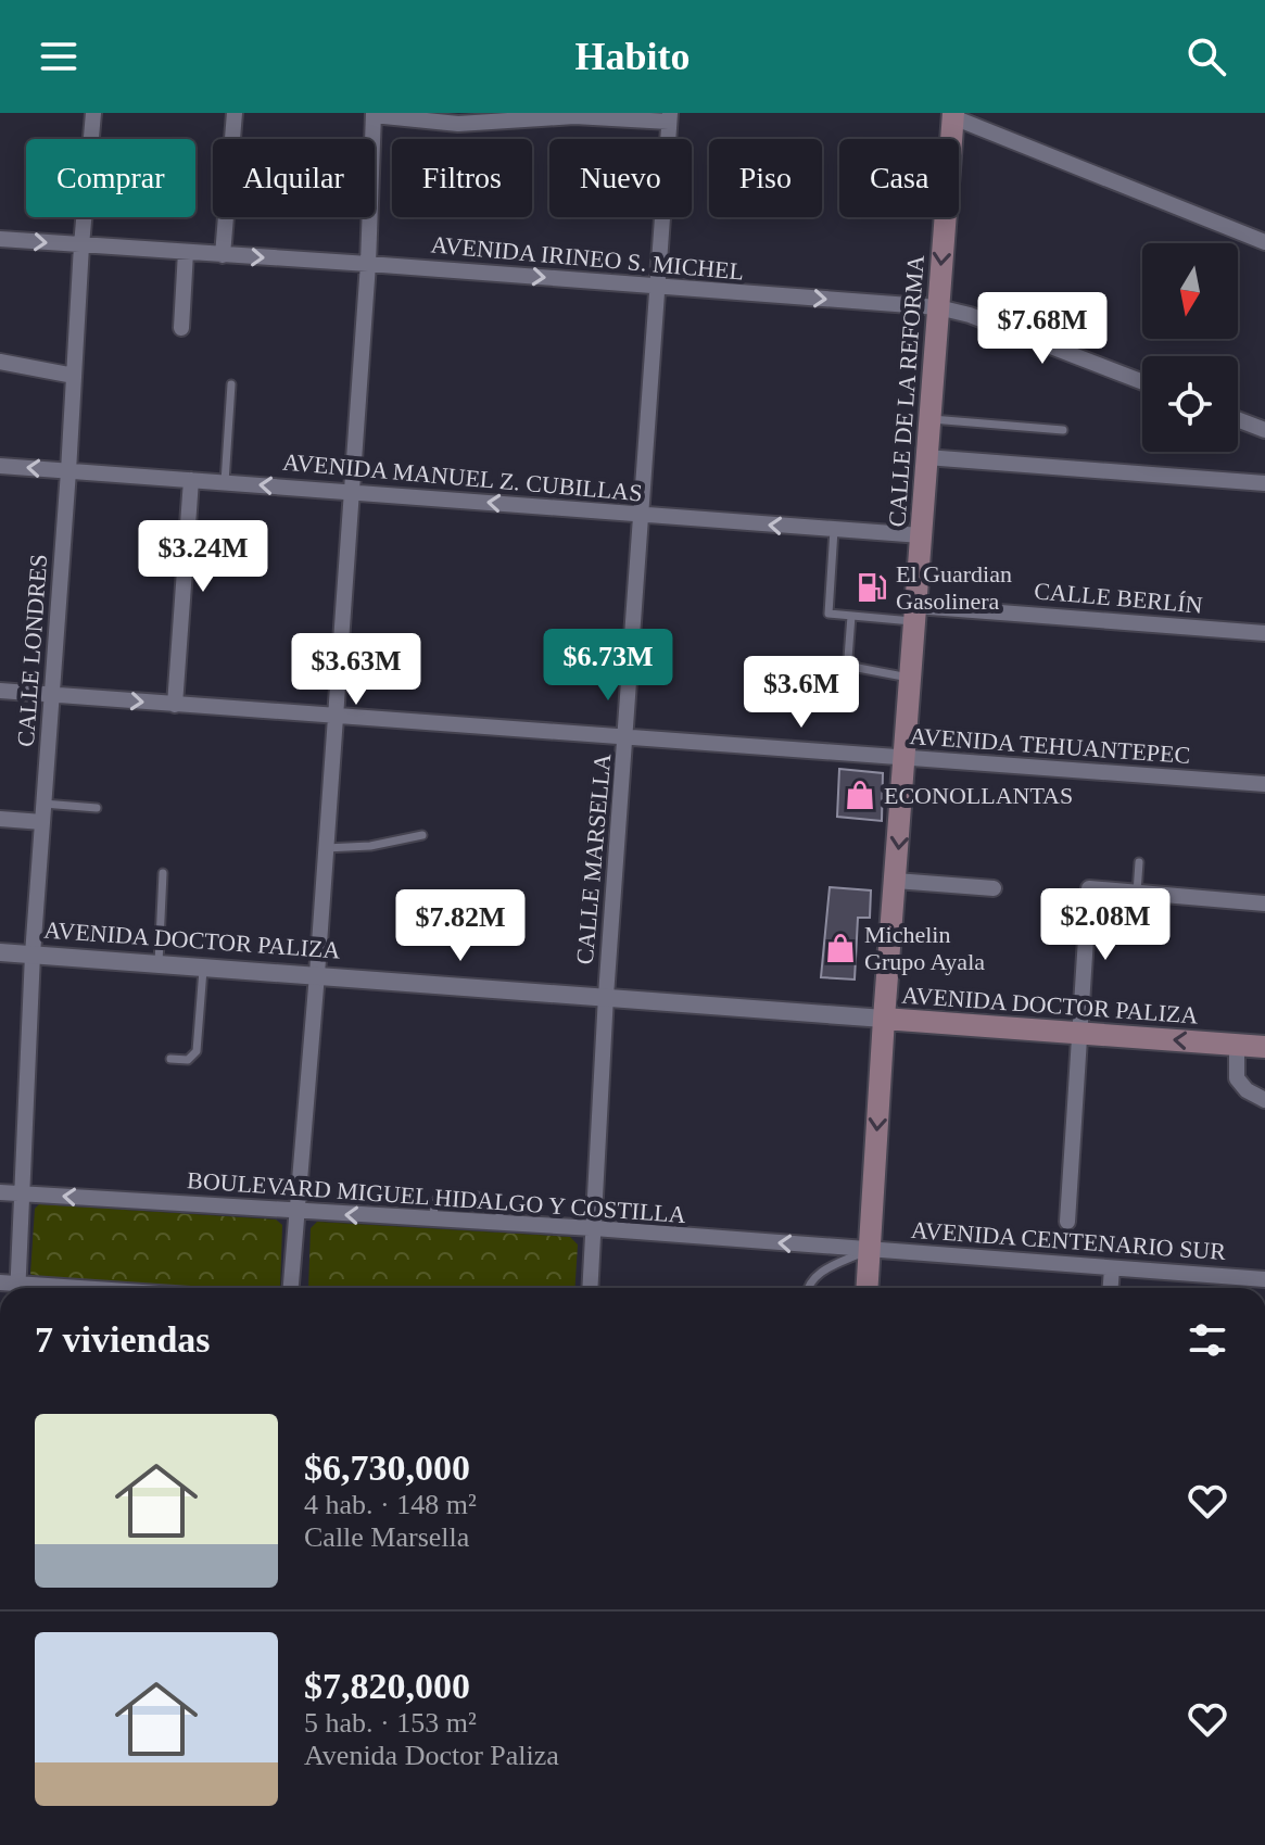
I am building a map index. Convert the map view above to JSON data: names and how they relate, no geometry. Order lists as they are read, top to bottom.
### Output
{
  "streets": {
    "main road": ["CALLE DE LA REFORMA", "AVENIDA DOCTOR PALIZA"],
    "street": [
      "AVENIDA IRINEO S. MICHEL",
      "AVENIDA MANUEL Z. CUBILLAS",
      "CALLE BERLÍN",
      "CALLE LONDRES",
      "AVENIDA TEHUANTEPEC",
      "CALLE MARSELLA",
      "BOULEVARD MIGUEL HIDALGO Y COSTILLA",
      "AVENIDA CENTENARIO SUR"
    ]
  },
  "crossings": [
    ["AVENIDA IRINEO S. MICHEL", "CALLE DE LA REFORMA"],
    ["AVENIDA IRINEO S. MICHEL", "CALLE LONDRES"],
    ["AVENIDA IRINEO S. MICHEL", "CALLE MARSELLA"],
    ["CALLE DE LA REFORMA", "AVENIDA MANUEL Z. CUBILLAS"],
    ["CALLE DE LA REFORMA", "CALLE BERLÍN"],
    ["CALLE DE LA REFORMA", "AVENIDA TEHUANTEPEC"],
    ["CALLE DE LA REFORMA", "AVENIDA DOCTOR PALIZA"],
    ["CALLE DE LA REFORMA", "BOULEVARD MIGUEL HIDALGO Y COSTILLA"],
    ["CALLE DE LA REFORMA", "AVENIDA CENTENARIO SUR"],
    ["AVENIDA MANUEL Z. CUBILLAS", "CALLE LONDRES"],
    ["AVENIDA MANUEL Z. CUBILLAS", "CALLE MARSELLA"],
    ["CALLE LONDRES", "AVENIDA TEHUANTEPEC"],
    ["CALLE LONDRES", "AVENIDA DOCTOR PALIZA"],
    ["CALLE LONDRES", "BOULEVARD MIGUEL HIDALGO Y COSTILLA"],
    ["AVENIDA TEHUANTEPEC", "CALLE MARSELLA"],
    ["CALLE MARSELLA", "AVENIDA DOCTOR PALIZA"],
    ["CALLE MARSELLA", "BOULEVARD MIGUEL HIDALGO Y COSTILLA"],
    ["BOULEVARD MIGUEL HIDALGO Y COSTILLA", "AVENIDA CENTENARIO SUR"]
  ],
  "one_way": [
    "AVENIDA IRINEO S. MICHEL",
    "CALLE DE LA REFORMA",
    "AVENIDA MANUEL Z. CUBILLAS",
    "BOULEVARD MIGUEL HIDALGO Y COSTILLA"
  ],
  "places": {
    "fuel station": ["El Guardian Gasolinera"],
    "shop": ["ECONOLLANTAS", "Michelin Grupo Ayala"]
  },
  "north": "bottom",
  "page": {
    "header": "Habito",
    "chip": [
      "Comprar",
      "Alquilar",
      "Filtros",
      "Nuevo",
      "Piso",
      "Casa"
    ],
    "price": [
      "$7.68M",
      "$3.24M",
      "$6.73M",
      "$3.63M",
      "$3.6M",
      "$2.08M",
      "$7.82M"
    ],
    "heading": "7 viviendas",
    "list": [
      {
        "name": "$6,730,000",
        "note": "4 hab. · 148 m² · Calle Marsella"
      },
      {
        "name": "$7,820,000",
        "note": "5 hab. · 153 m² · Avenida Doctor Paliza"
      }
    ]
  }
}
